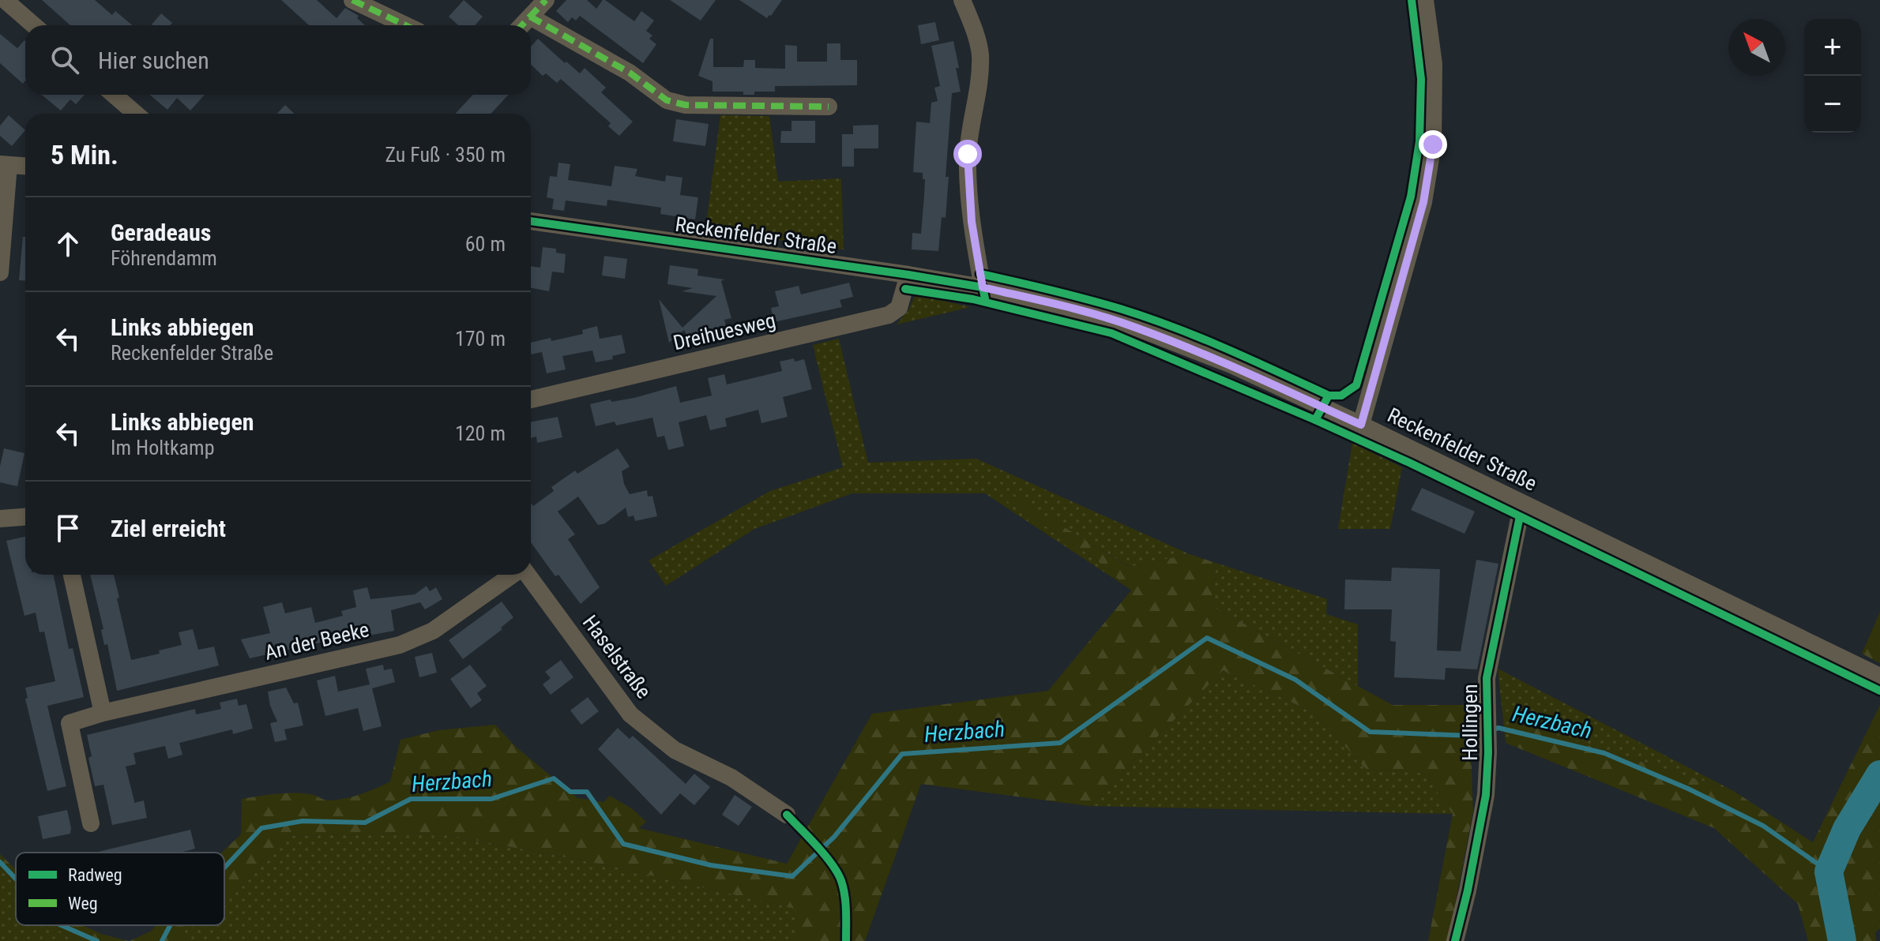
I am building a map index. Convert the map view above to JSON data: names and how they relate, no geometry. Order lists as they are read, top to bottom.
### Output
{
  "streets": {
    "street": [
      "Reckenfelder Straße",
      "Dreihuesweg",
      "An der Beeke",
      "Haselstraße",
      "Hollingen"
    ]
  },
  "crossings": [
    ["Reckenfelder Straße", "Dreihuesweg"],
    ["Reckenfelder Straße", "Hollingen"]
  ],
  "water": ["Herzbach"],
  "legend": ["Radweg", "Weg"],
  "north": "top left",
  "page": {
    "map_buttons": ["+", "−"],
    "search": "Hier suchen",
    "heading": ["5 Min.", "Zu Fuß · 350 m"],
    "list": [
      ["Geradeaus", "Föhrendamm", "60 m"],
      ["Links abbiegen", "Reckenfelder Straße", "170 m"],
      ["Links abbiegen", "Im Holtkamp", "120 m"],
      "Ziel erreicht"
    ]
  }
}
